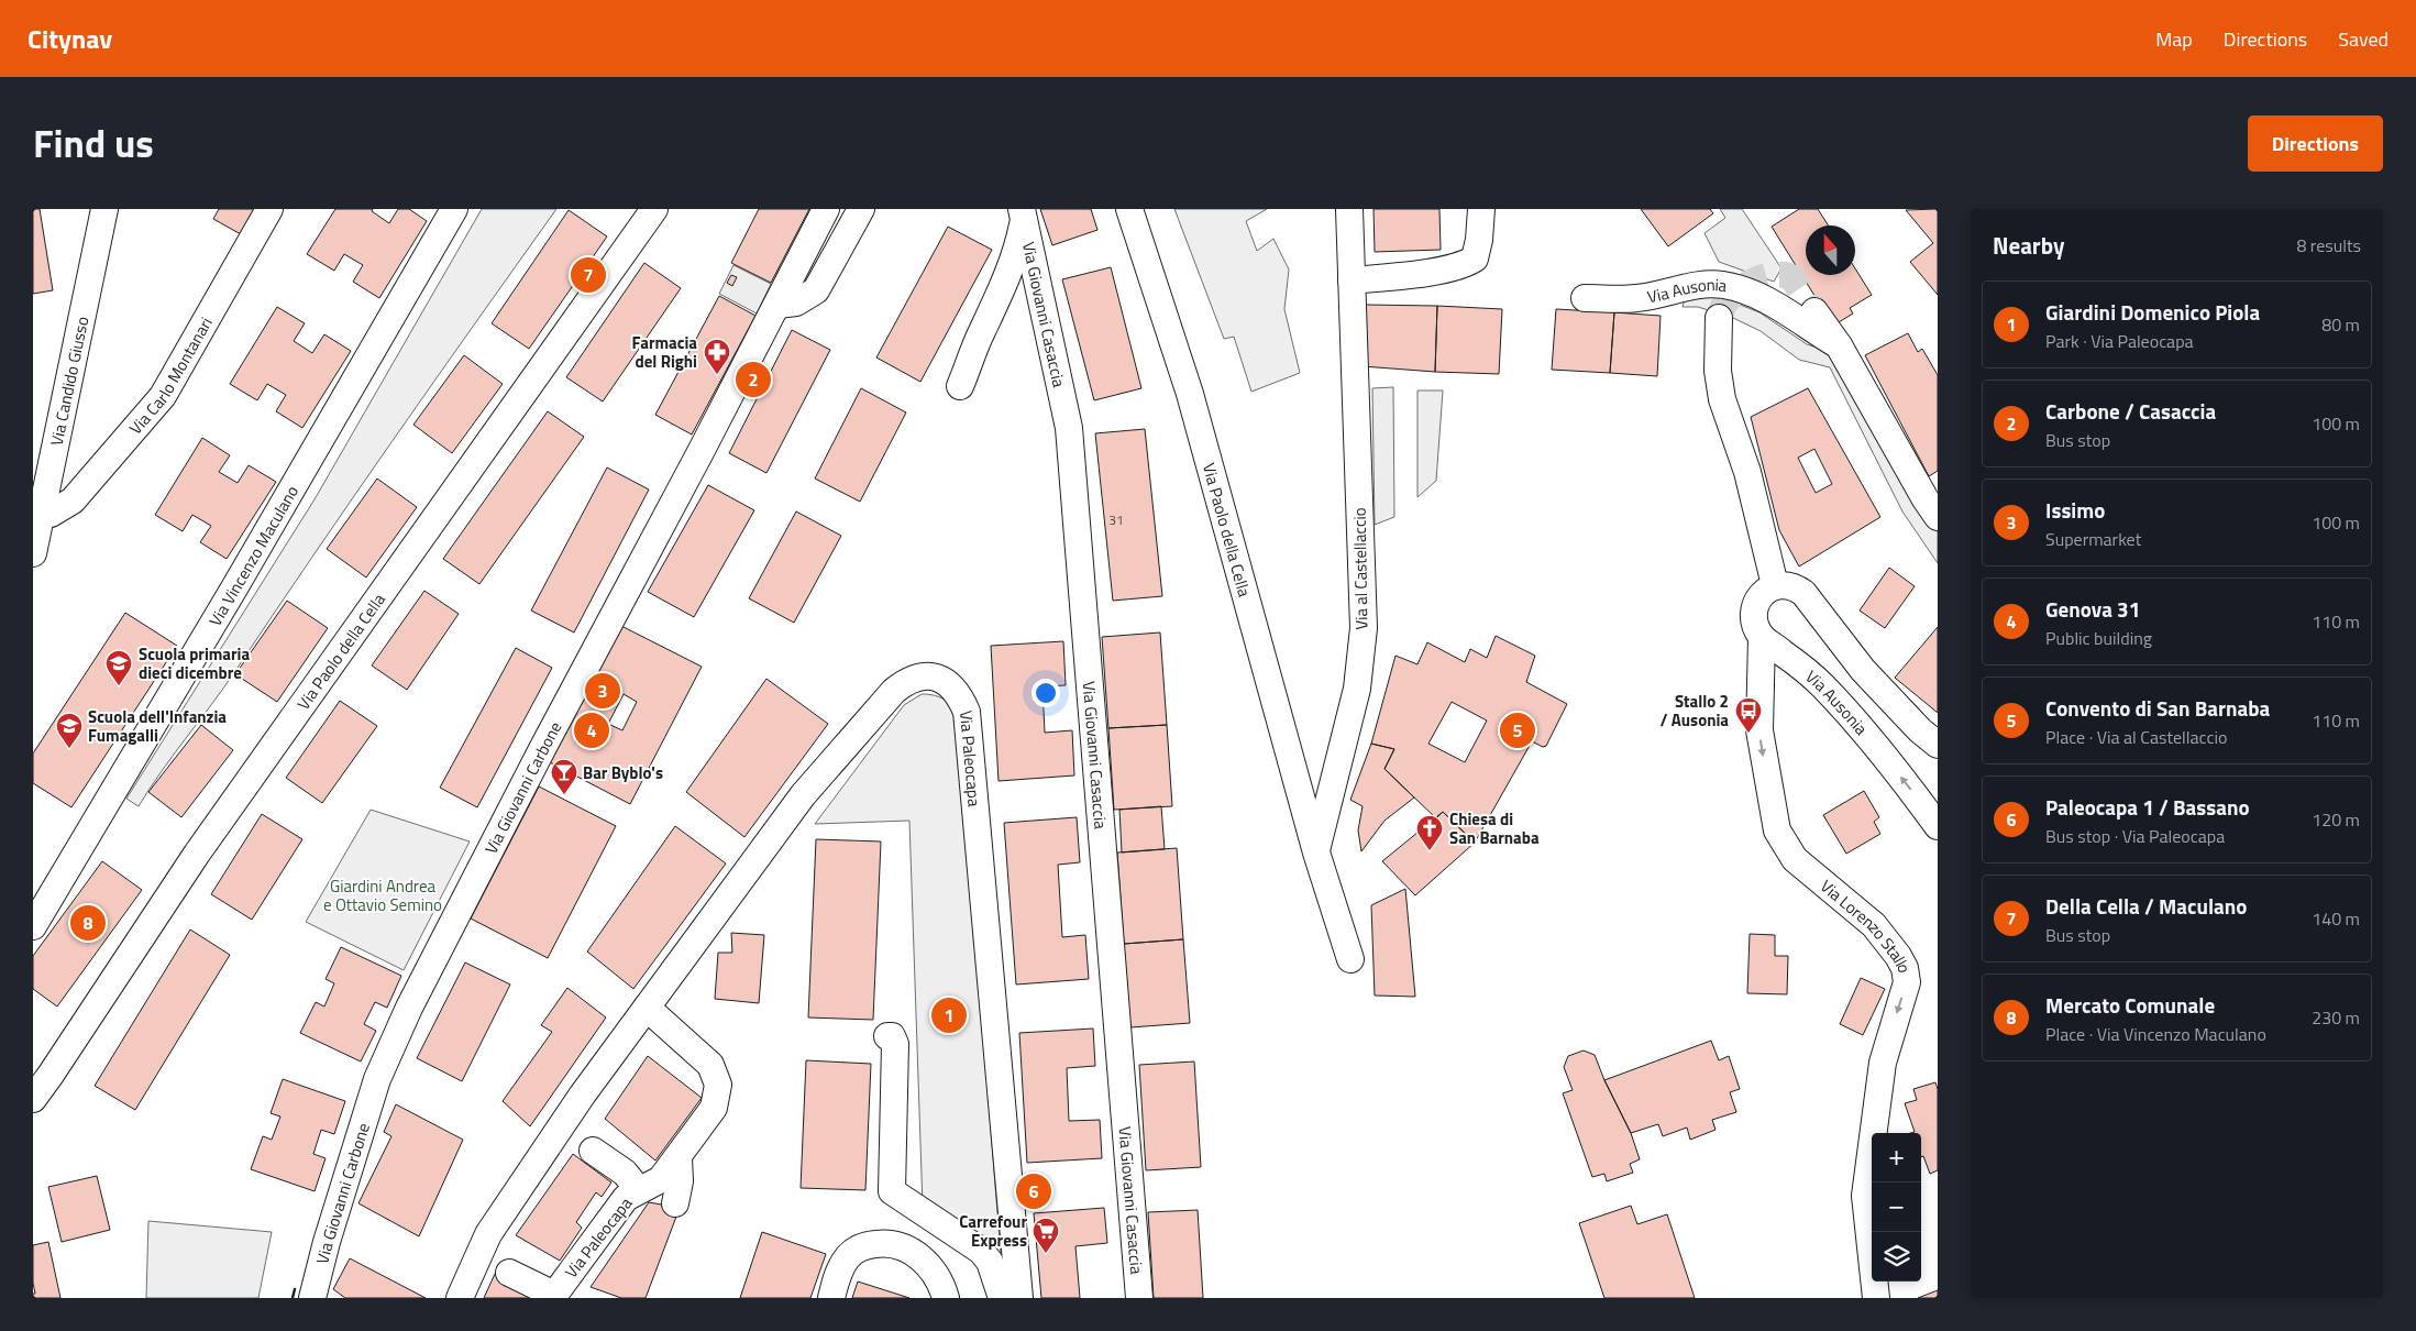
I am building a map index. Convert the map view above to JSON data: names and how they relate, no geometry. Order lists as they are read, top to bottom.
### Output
{
  "streets": {
    "street": [
      "Via Ausonia",
      "Via Giovanni Casaccia",
      "Via Carlo Montanari",
      "Via Candido Giusso",
      "Via Paolo della Cella",
      "Via Vincenzo Maculano",
      "Via al Castellaccio",
      "Via Paleocapa",
      "Via Giovanni Carbone",
      "Via Lorenzo Stallo"
    ]
  },
  "crossings": [
    ["Via Ausonia", "Via Lorenzo Stallo"],
    ["Via Carlo Montanari", "Via Candido Giusso"],
    ["Via Paolo della Cella", "Via al Castellaccio"]
  ],
  "one_way": ["Via Lorenzo Stallo"],
  "parks": ["Giardini Andrea e Ottavio Semino"],
  "places": {
    "pharmacy": ["Farmacia del Righi"],
    "school or university": ["Scuola primaria dieci dicembre", "Scuola dell'Infanzia Fumagalli"],
    "bus stop": ["Stallo 2 / Ausonia"],
    "bar": ["Bar Byblo's"],
    "church": ["Chiesa di San Barnaba"],
    "supermarket": ["Carrefour Express"]
  },
  "house_numbers": ["31"],
  "north": "top",
  "page": {
    "header": "Citynav",
    "nav": ["Map", "Directions", "Saved"],
    "title": "Find us",
    "buttons": "Directions",
    "heading": ["Nearby", "8 results"],
    "pins": [
      "7",
      "2",
      "3",
      "4",
      "5",
      "8",
      "1",
      "6"
    ],
    "list": [
      {
        "mark": "1",
        "name": "Giardini Domenico Piola",
        "note": "Park · Via Paleocapa",
        "value": "80 m"
      },
      {
        "mark": "2",
        "name": "Carbone / Casaccia",
        "note": "Bus stop",
        "value": "100 m"
      },
      {
        "mark": "3",
        "name": "Issimo",
        "note": "Supermarket",
        "value": "100 m"
      },
      {
        "mark": "4",
        "name": "Genova 31",
        "note": "Public building",
        "value": "110 m"
      },
      {
        "mark": "5",
        "name": "Convento di San Barnaba",
        "note": "Place · Via al Castellaccio",
        "value": "110 m"
      },
      {
        "mark": "6",
        "name": "Paleocapa 1 / Bassano",
        "note": "Bus stop · Via Paleocapa",
        "value": "120 m"
      },
      {
        "mark": "7",
        "name": "Della Cella / Maculano",
        "note": "Bus stop",
        "value": "140 m"
      },
      {
        "mark": "8",
        "name": "Mercato Comunale",
        "note": "Place · Via Vincenzo Maculano",
        "value": "230 m"
      }
    ],
    "map_buttons": ["+", "−"]
  }
}
